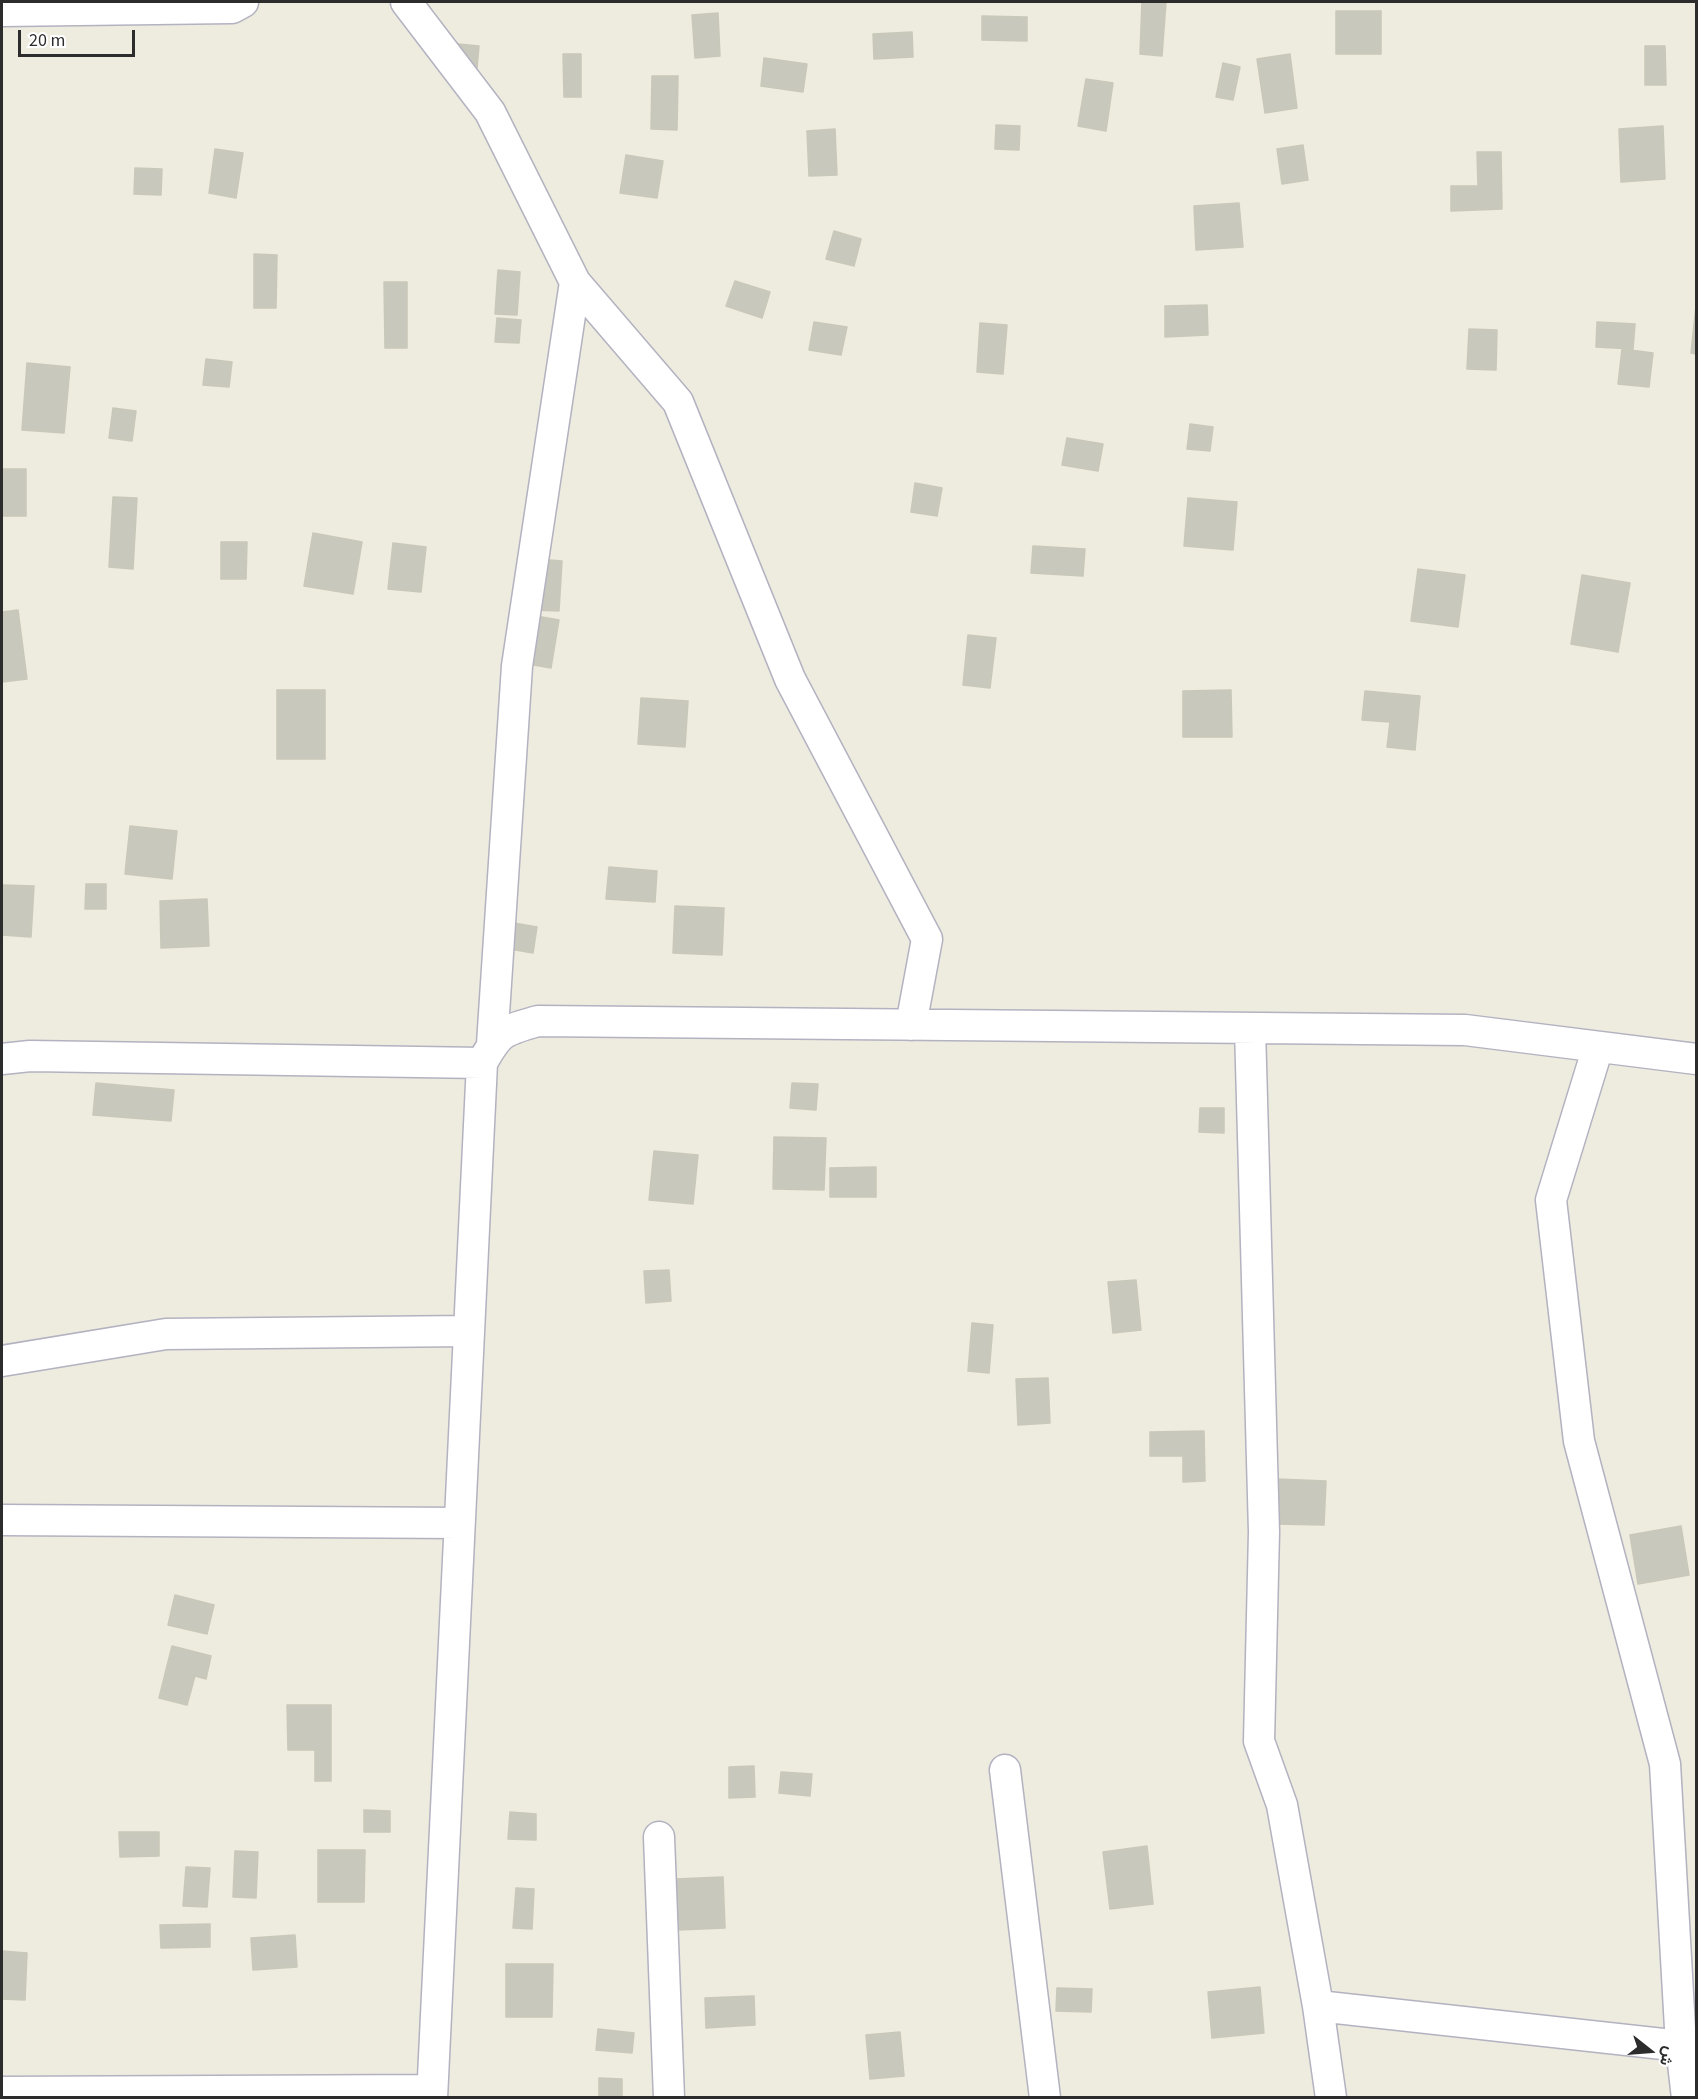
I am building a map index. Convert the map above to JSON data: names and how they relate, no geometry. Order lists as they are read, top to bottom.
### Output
{
  "scale_bar": "20 m",
  "north": "right"
}
